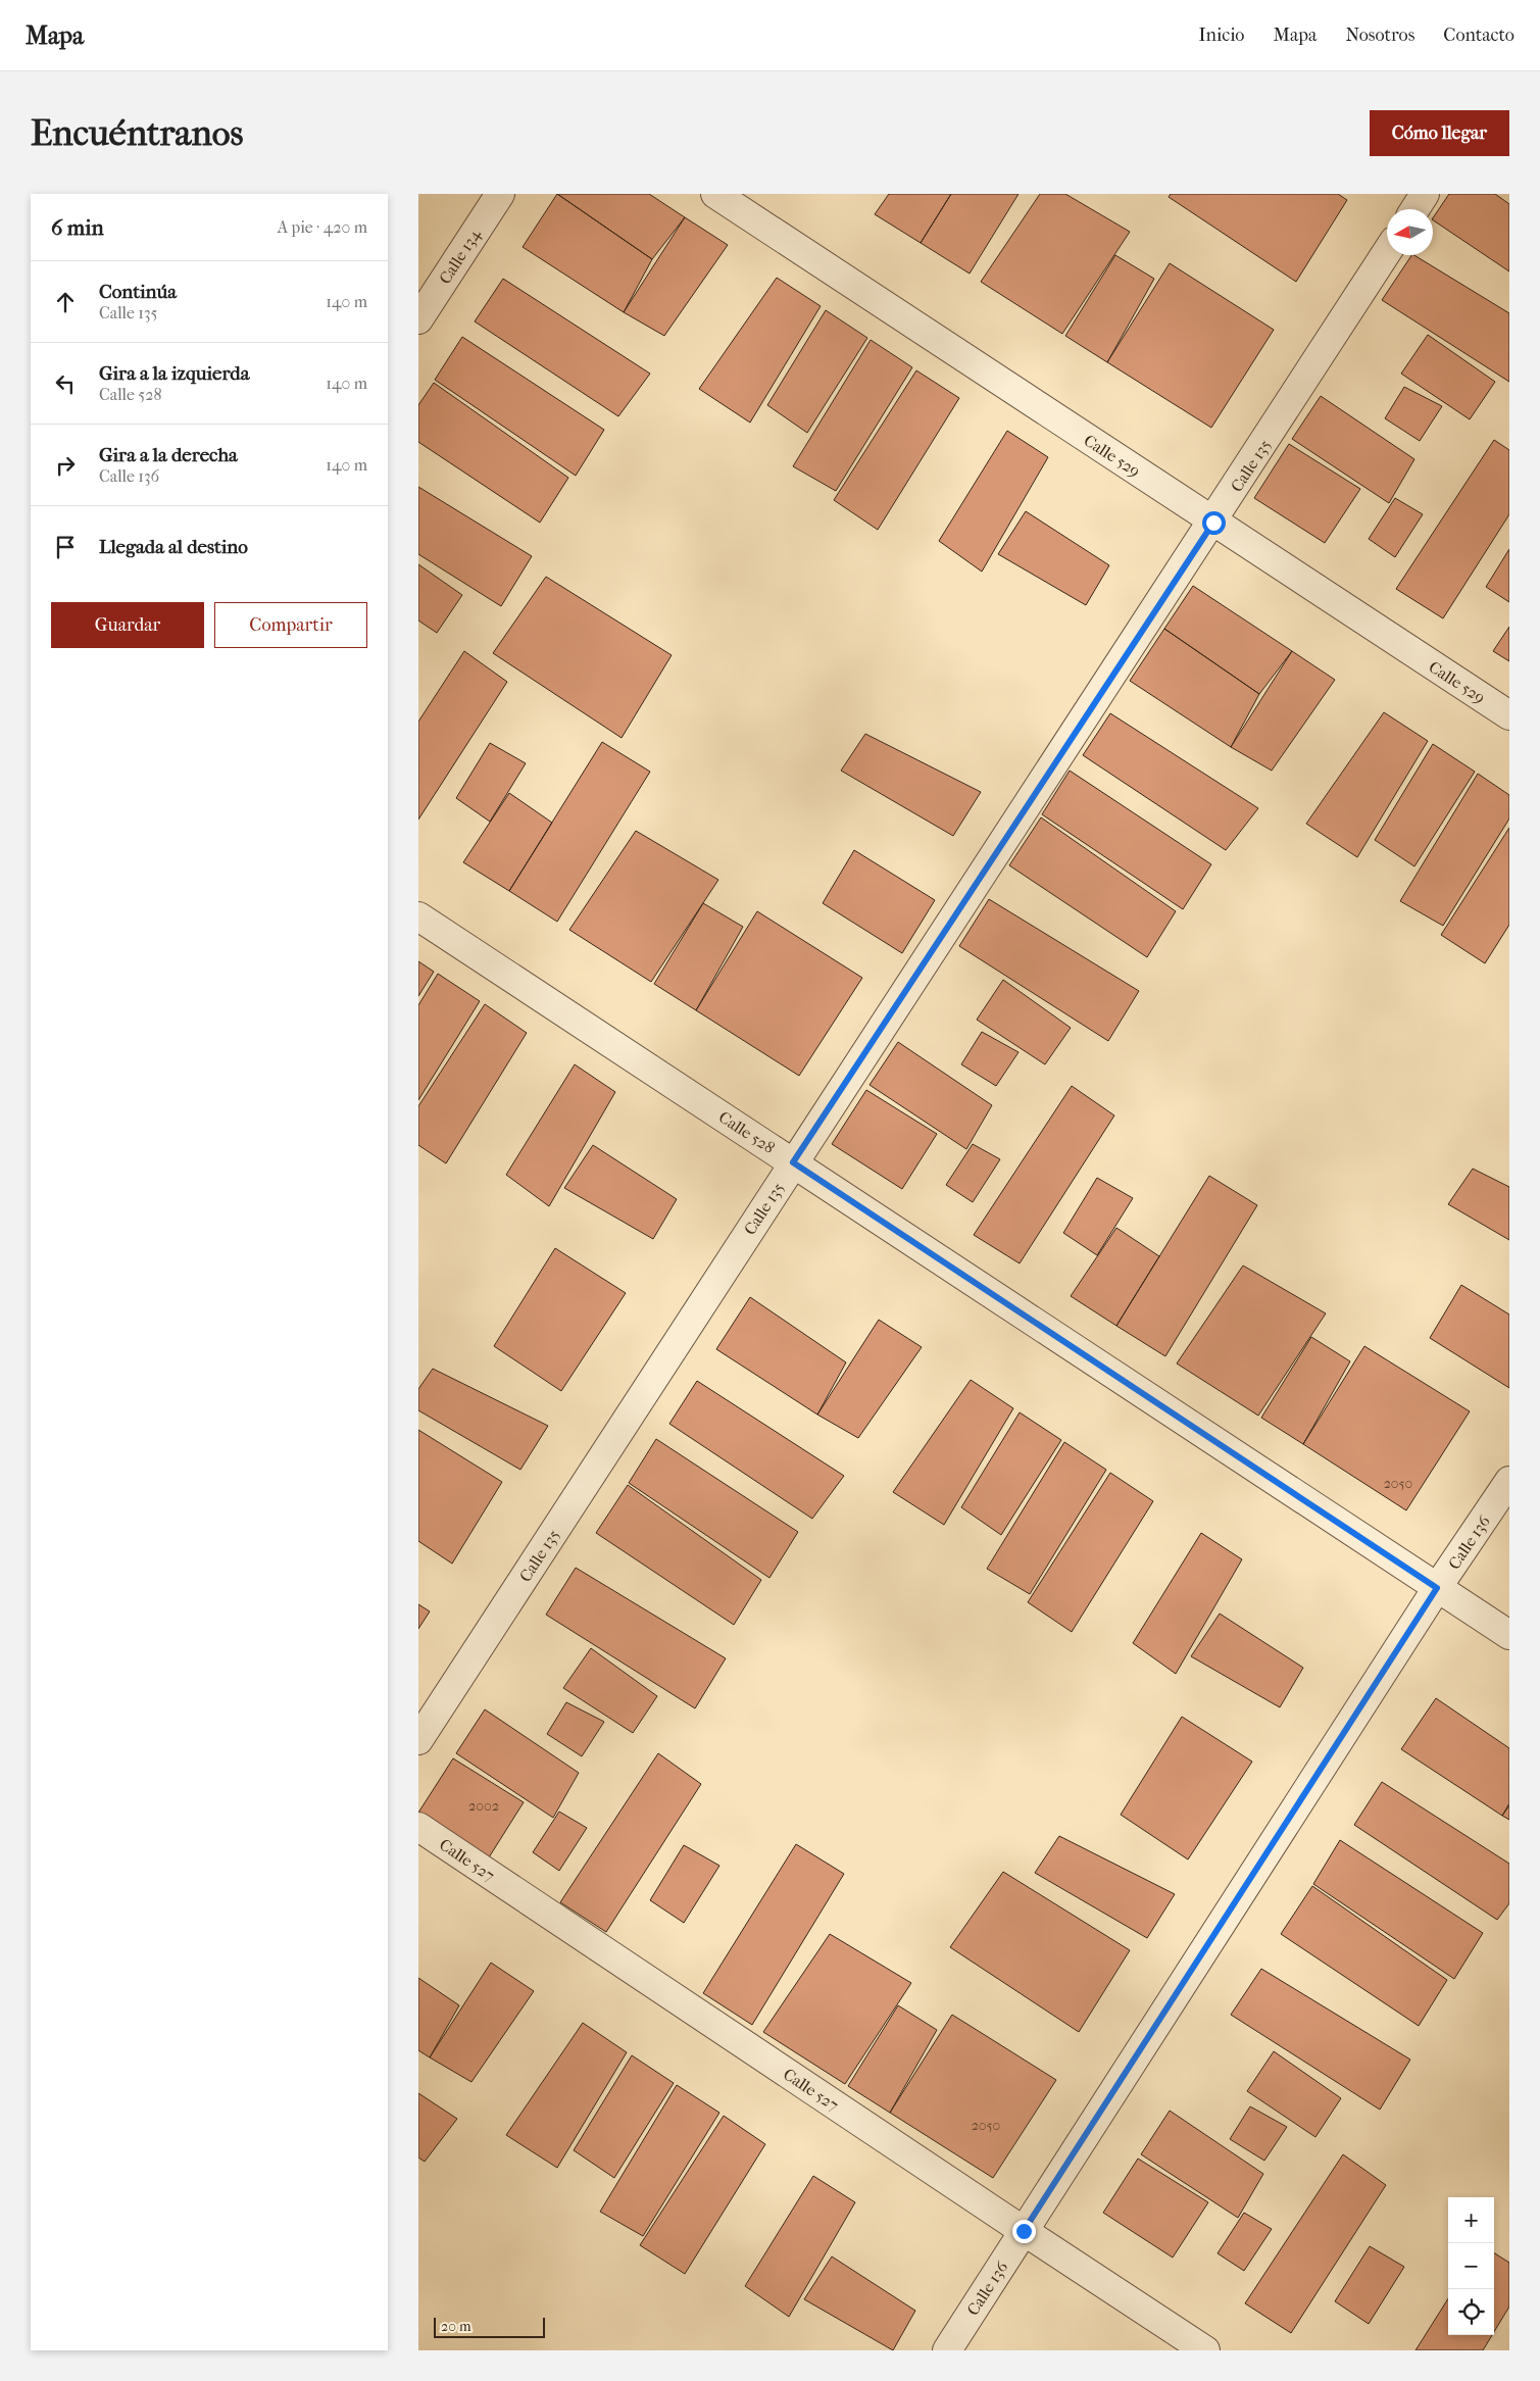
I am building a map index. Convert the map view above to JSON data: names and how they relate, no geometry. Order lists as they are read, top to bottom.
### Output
{
  "streets": {
    "street": [
      "Calle 134",
      "Calle 529",
      "Calle 135",
      "Calle 528",
      "Calle 136",
      "Calle 527"
    ]
  },
  "crossings": [
    ["Calle 529", "Calle 135"],
    ["Calle 135", "Calle 528"],
    ["Calle 528", "Calle 136"],
    ["Calle 136", "Calle 527"]
  ],
  "house_numbers": ["2050", "2002", "2050"],
  "scale_bar": "20 m",
  "north": "left",
  "page": {
    "header": "Mapa",
    "nav": [
      "Inicio",
      "Mapa",
      "Nosotros",
      "Contacto"
    ],
    "buttons": [
      "Cómo llegar",
      ["Guardar", "Compartir"]
    ],
    "title": "Encuéntranos",
    "heading": ["6 min", "A pie · 420 m"],
    "list": [
      ["Continúa", "Calle 135", "140 m"],
      ["Gira a la izquierda", "Calle 528", "140 m"],
      ["Gira a la derecha", "Calle 136", "140 m"],
      "Llegada al destino"
    ],
    "map_buttons": ["+", "−"],
    "scale": "20 m"
  }
}
